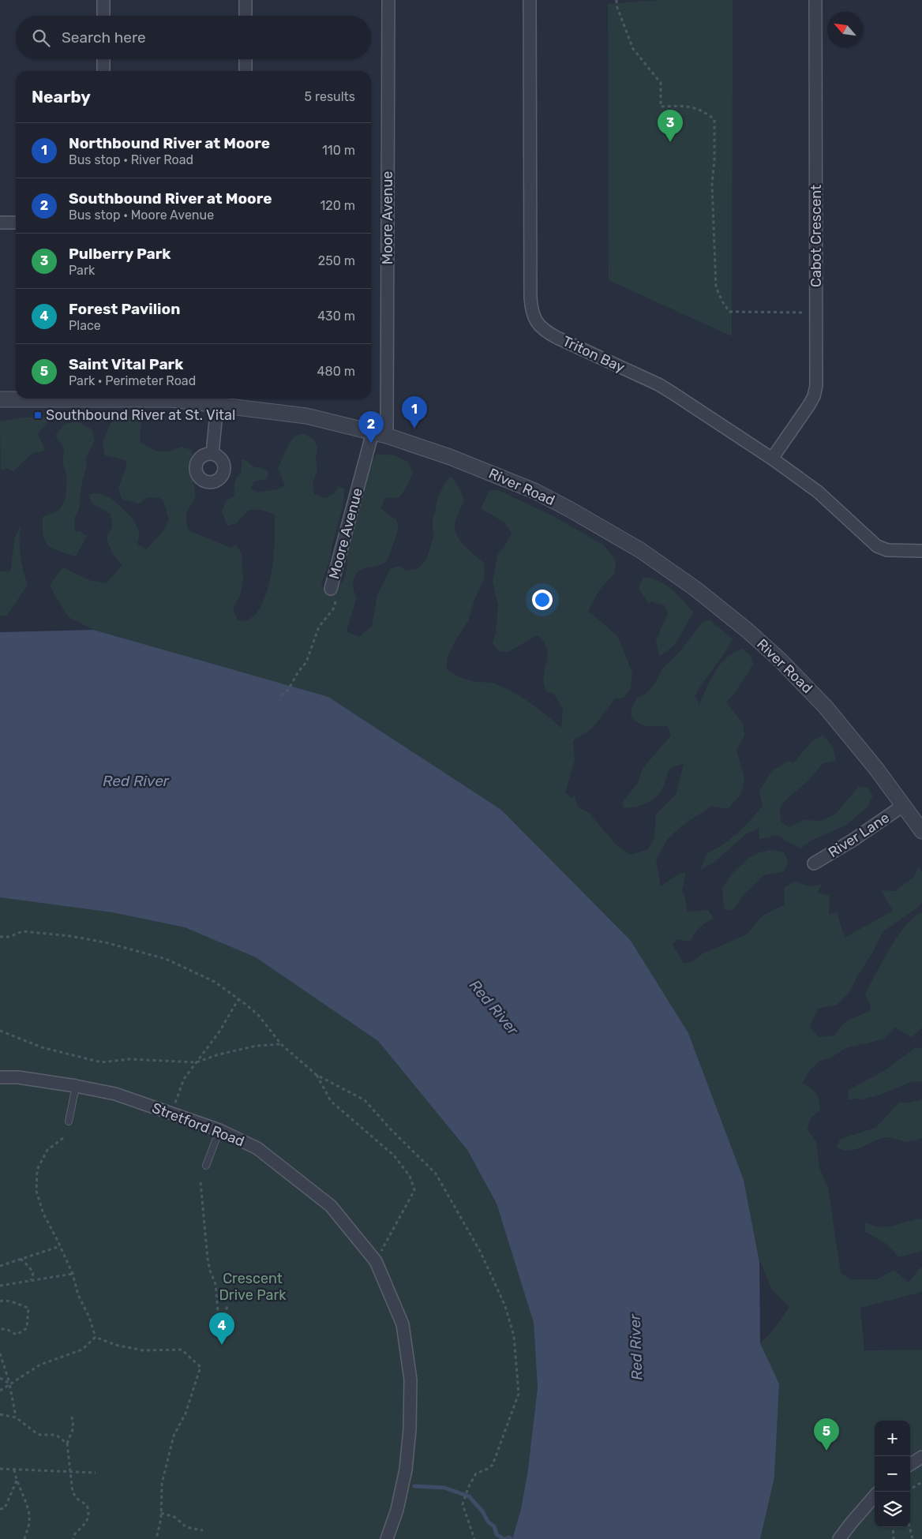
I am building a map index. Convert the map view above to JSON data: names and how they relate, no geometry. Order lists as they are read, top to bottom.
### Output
{
  "streets": {
    "street": [
      "Moore Avenue",
      "Cabot Crescent",
      "Triton Bay",
      "River Road",
      "River Lane",
      "Stretford Road"
    ]
  },
  "crossings": [
    ["Moore Avenue", "River Road"],
    ["Cabot Crescent", "Triton Bay"],
    ["River Road", "River Lane"]
  ],
  "water": ["Red River"],
  "parks": ["Crescent Drive Park"],
  "places": {
    "transit": ["Southbound River at St. Vital"]
  },
  "north": "top left",
  "page": {
    "search": "Search here",
    "heading": ["Nearby", "5 results"],
    "pins": [
      "3",
      "1",
      "2",
      "4",
      "5"
    ],
    "list": [
      {
        "mark": "1",
        "name": "Northbound River at Moore",
        "note": "Bus stop · River Road",
        "value": "110 m"
      },
      {
        "mark": "2",
        "name": "Southbound River at Moore",
        "note": "Bus stop · Moore Avenue",
        "value": "120 m"
      },
      {
        "mark": "3",
        "name": "Pulberry Park",
        "note": "Park",
        "value": "250 m"
      },
      {
        "mark": "4",
        "name": "Forest Pavilion",
        "note": "Place",
        "value": "430 m"
      },
      {
        "mark": "5",
        "name": "Saint Vital Park",
        "note": "Park · Perimeter Road",
        "value": "480 m"
      }
    ],
    "map_buttons": ["+", "−"]
  }
}
